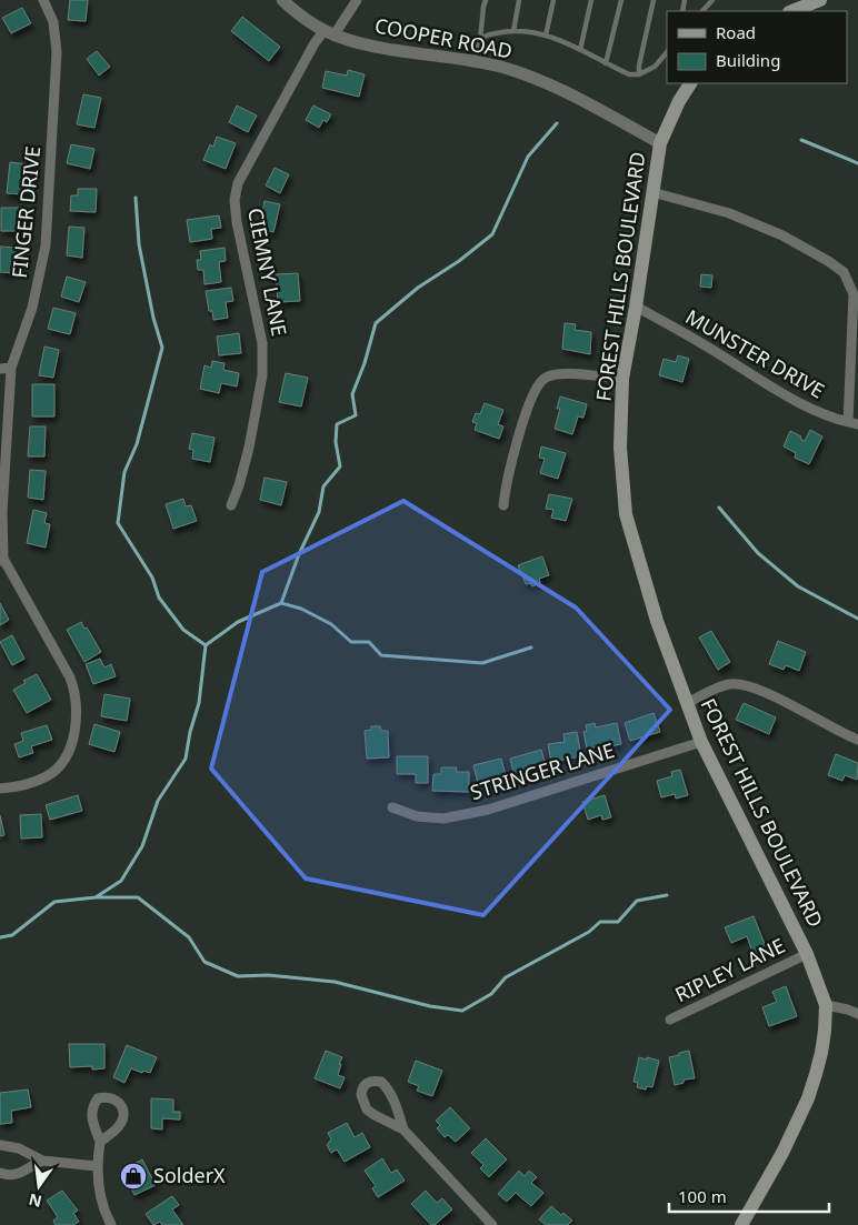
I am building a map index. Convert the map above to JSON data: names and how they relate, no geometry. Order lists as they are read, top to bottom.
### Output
{
  "streets": {
    "main road": ["FOREST HILLS BOULEVARD"],
    "street": [
      "COOPER ROAD",
      "FINGER DRIVE",
      "CIEMNY LANE",
      "MUNSTER DRIVE",
      "STRINGER LANE",
      "RIPLEY LANE"
    ]
  },
  "crossings": [
    ["COOPER ROAD", "CIEMNY LANE"],
    ["COOPER ROAD", "FOREST HILLS BOULEVARD"],
    ["FOREST HILLS BOULEVARD", "MUNSTER DRIVE"],
    ["FOREST HILLS BOULEVARD", "STRINGER LANE"],
    ["FOREST HILLS BOULEVARD", "RIPLEY LANE"]
  ],
  "places": {
    "shop": ["SolderX"]
  },
  "legend": ["Road", "Building"],
  "scale_bar": "100 m",
  "north": "bottom"
}
